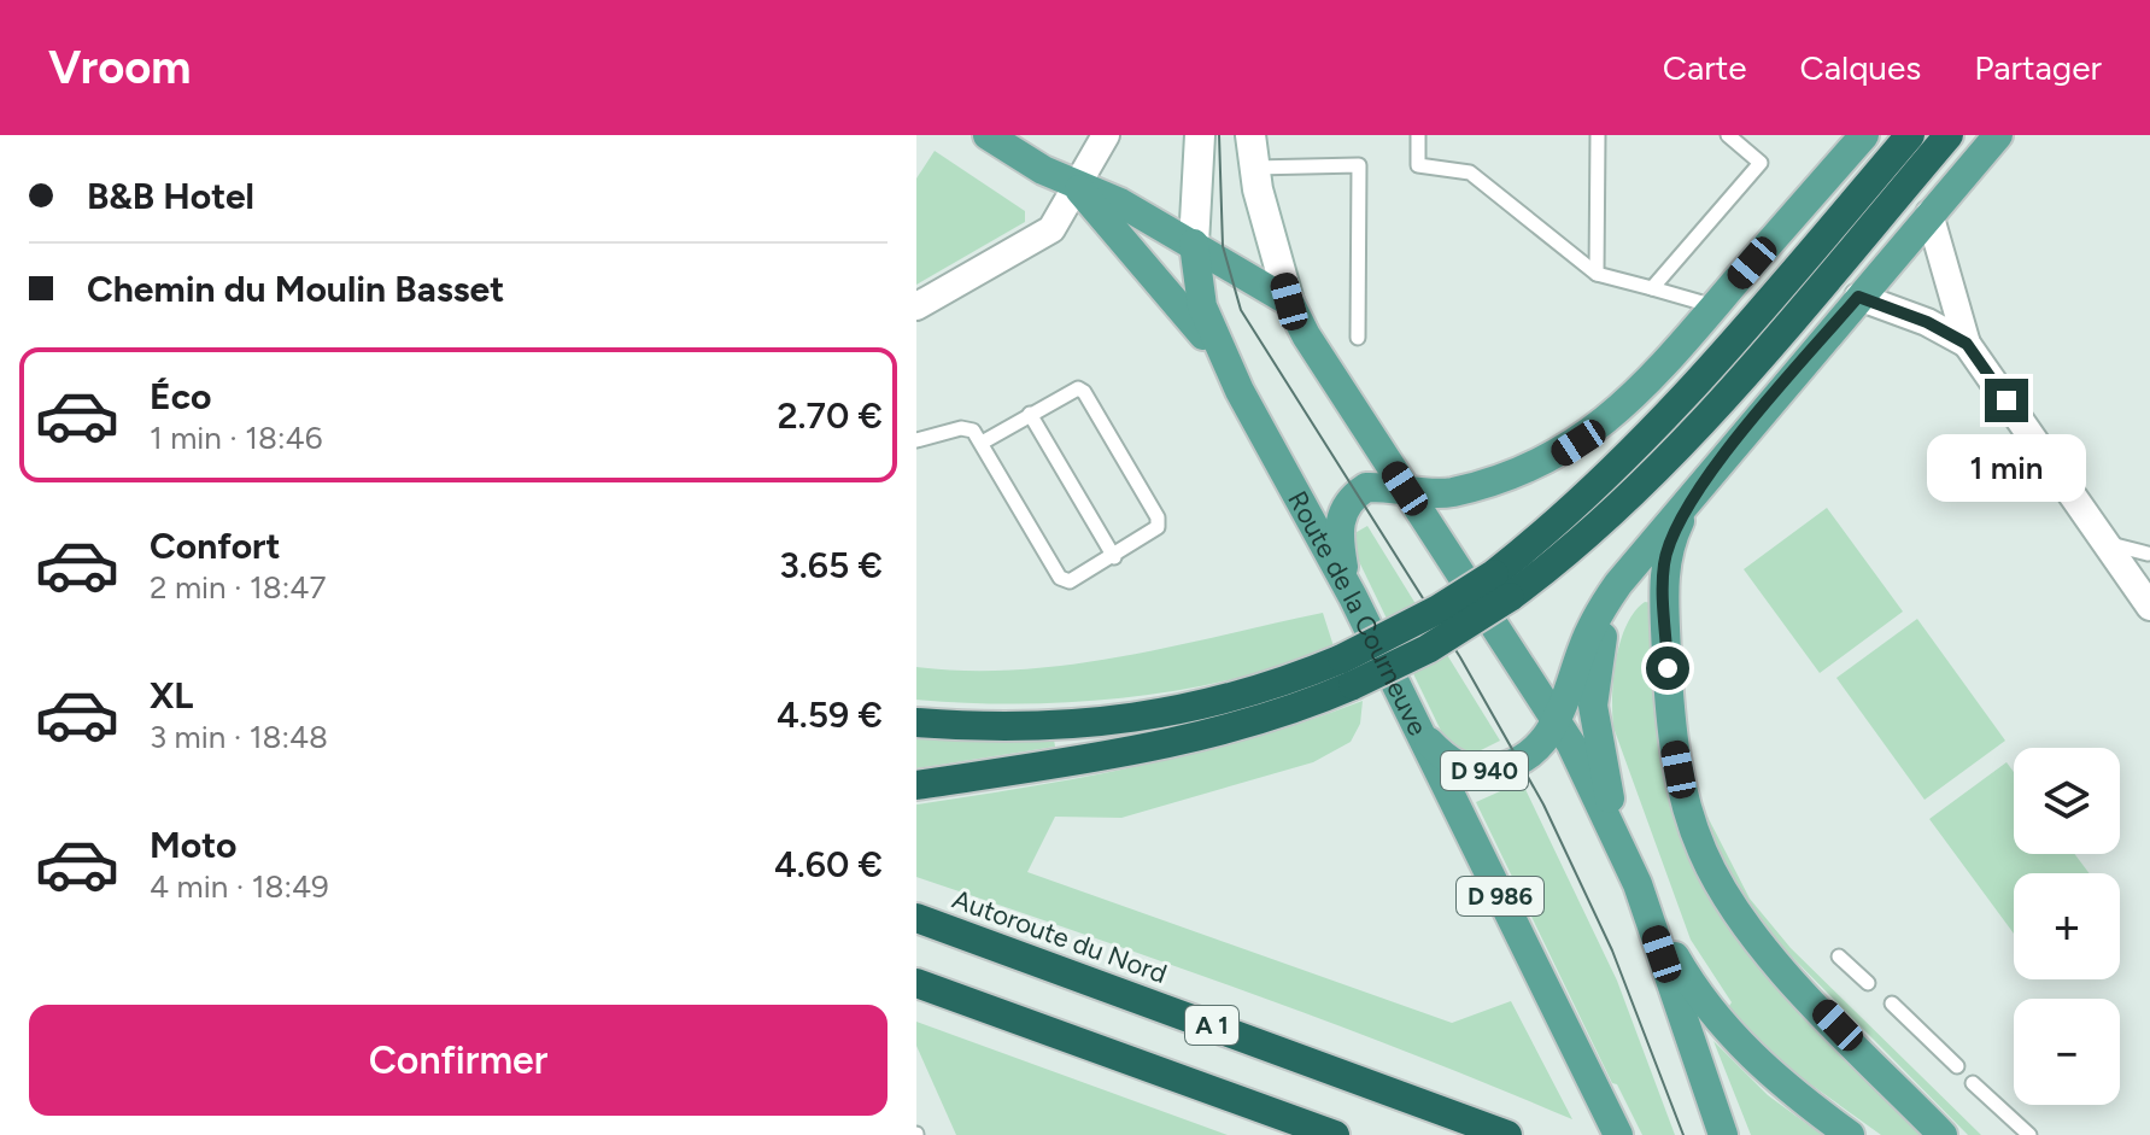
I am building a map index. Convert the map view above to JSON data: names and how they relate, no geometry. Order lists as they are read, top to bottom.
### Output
{
  "streets": {
    "highway": ["Autoroute du Nord", "A 1"],
    "main road": ["Route de la Courneuve", "D 940", "D 986"]
  },
  "crossings": [
    ["Route de la Courneuve", "D 940"]
  ],
  "page": {
    "header": "Vroom",
    "nav": ["Carte", "Calques", "Partager"],
    "banner": ["B&B Hotel", "Chemin du Moulin Basset"],
    "list": [
      {
        "name": "Éco",
        "note": "1 min · 18:46",
        "value": "2.70 €"
      },
      {
        "name": "Confort",
        "note": "2 min · 18:47",
        "value": "3.65 €"
      },
      {
        "name": "XL",
        "note": "3 min · 18:48",
        "value": "4.59 €"
      },
      {
        "name": "Moto",
        "note": "4 min · 18:49",
        "value": "4.60 €"
      }
    ],
    "bubble": "1 min",
    "map_buttons": ["+", "−"],
    "buttons": "Confirmer"
  }
}
